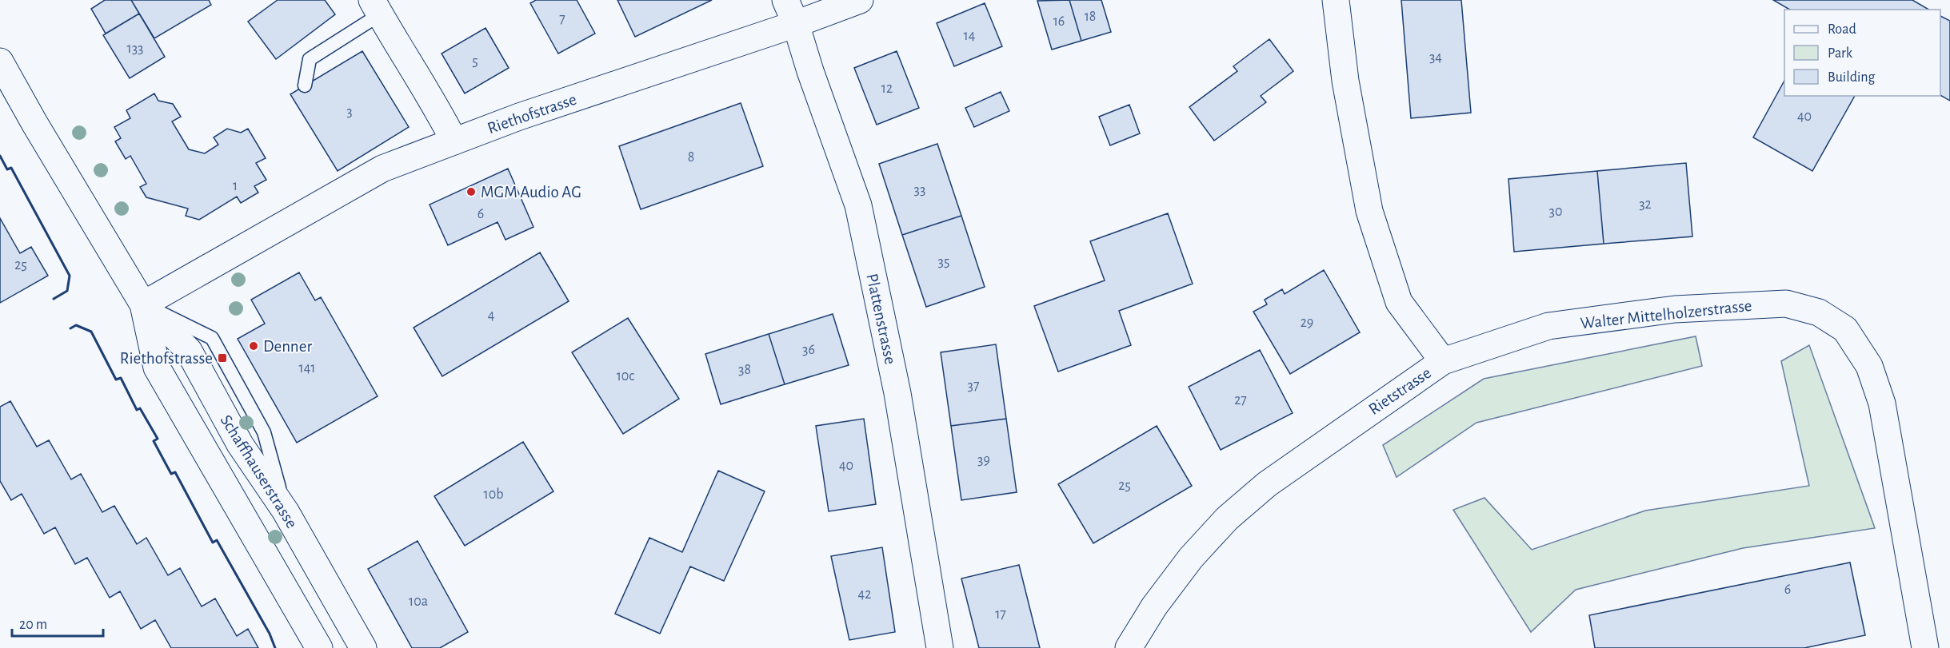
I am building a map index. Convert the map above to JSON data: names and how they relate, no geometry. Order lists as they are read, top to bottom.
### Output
{
  "streets": {
    "street": [
      "Riethofstrasse",
      "Walter Mittelholzerstrasse",
      "Plattenstrasse",
      "Rietstrasse",
      "Schaffhauserstrasse"
    ]
  },
  "crossings": [
    ["Riethofstrasse", "Plattenstrasse"],
    ["Riethofstrasse", "Schaffhauserstrasse"],
    ["Walter Mittelholzerstrasse", "Rietstrasse"]
  ],
  "places": {
    "other": ["MGM Audio AG", "Denner"],
    "transit": ["Riethofstrasse"]
  },
  "house_numbers": [
    "18",
    "7",
    "16",
    "14",
    "133",
    "34",
    "5",
    "12",
    "3",
    "40",
    "8",
    "1",
    "33",
    "32",
    "30",
    "6",
    "35",
    "25",
    "4",
    "29",
    "36",
    "141",
    "38",
    "10c",
    "37",
    "27",
    "39",
    "40",
    "25",
    "10b",
    "6",
    "42",
    "10a",
    "17"
  ],
  "legend": ["Road", "Park", "Building"],
  "scale_bar": "20 m"
}
